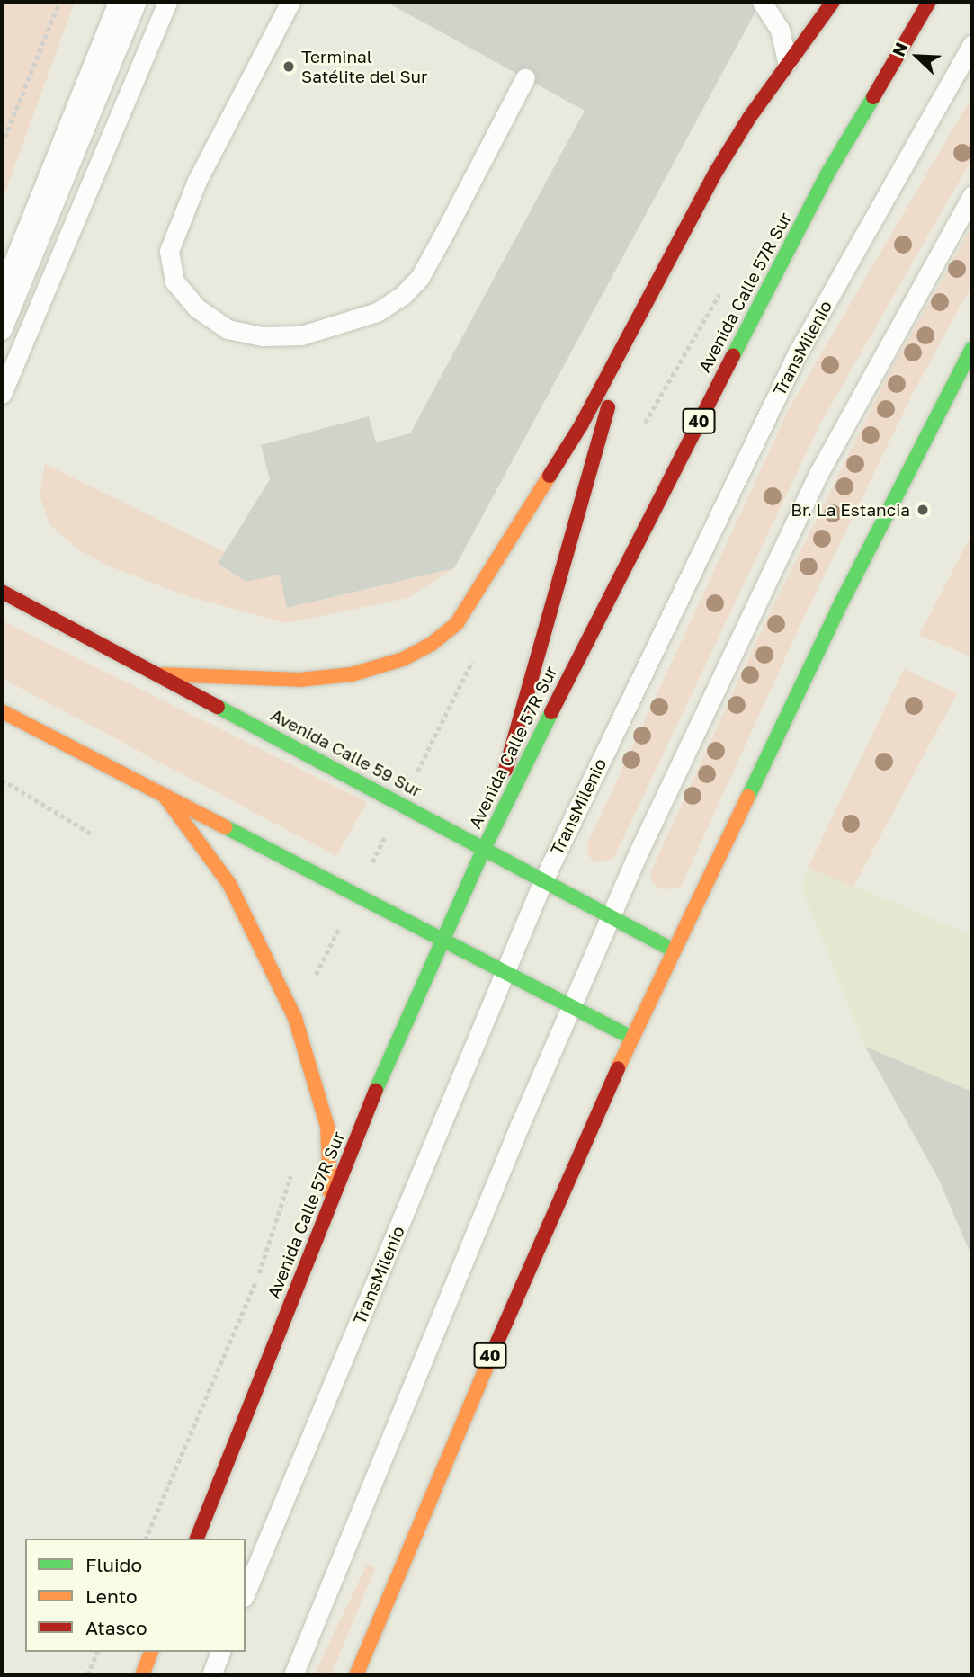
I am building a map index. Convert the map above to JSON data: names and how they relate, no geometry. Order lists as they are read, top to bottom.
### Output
{
  "streets": {
    "main road": ["Avenida Calle 57R Sur", "40", "Avenida Calle 59 Sur"],
    "lane": ["TransMilenio"]
  },
  "crossings": [
    ["Avenida Calle 57R Sur", "Avenida Calle 59 Sur"],
    ["TransMilenio", "Avenida Calle 59 Sur"],
    ["40", "Avenida Calle 59 Sur"]
  ],
  "places": ["Terminal Satélite del Sur", "Br. La Estancia"],
  "legend": ["Fluido", "Lento", "Atasco"],
  "north": "top left"
}
